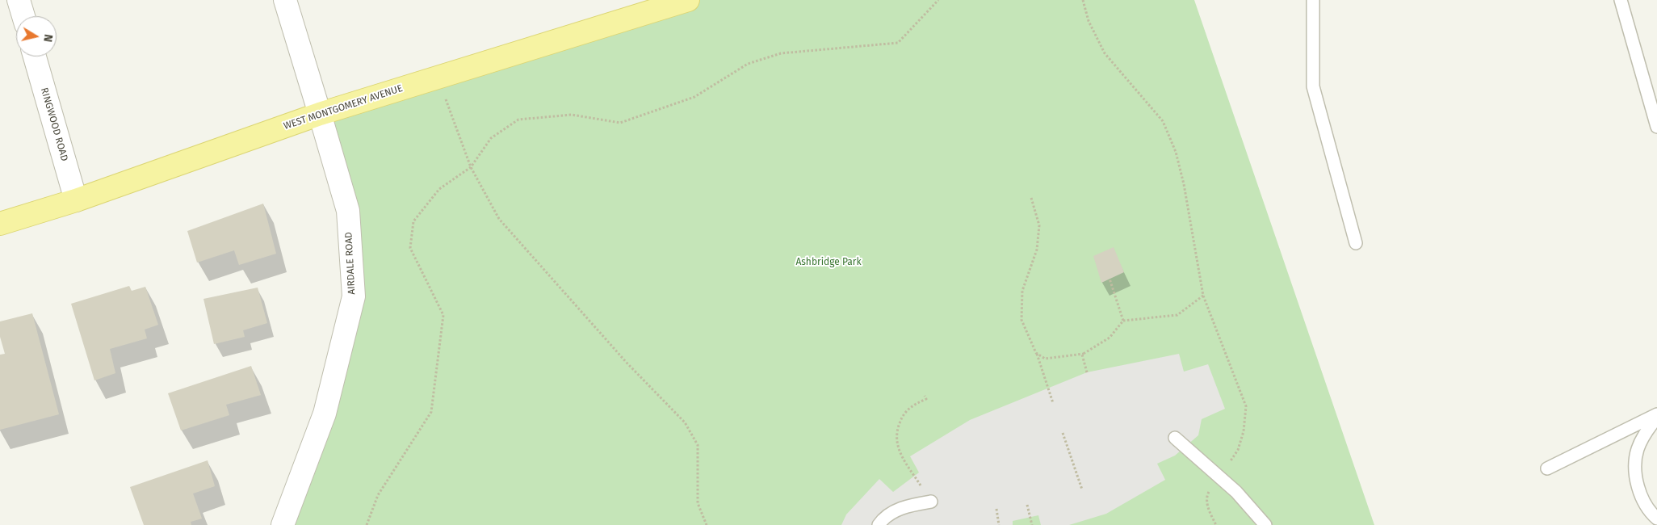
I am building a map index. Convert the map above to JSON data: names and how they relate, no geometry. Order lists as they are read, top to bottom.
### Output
{
  "streets": {
    "main road": ["WEST MONTGOMERY AVENUE"],
    "street": ["RINGWOOD ROAD", "AIRDALE ROAD"]
  },
  "crossings": [
    ["WEST MONTGOMERY AVENUE", "RINGWOOD ROAD"],
    ["WEST MONTGOMERY AVENUE", "AIRDALE ROAD"]
  ],
  "parks": ["Ashbridge Park"],
  "north": "right"
}
